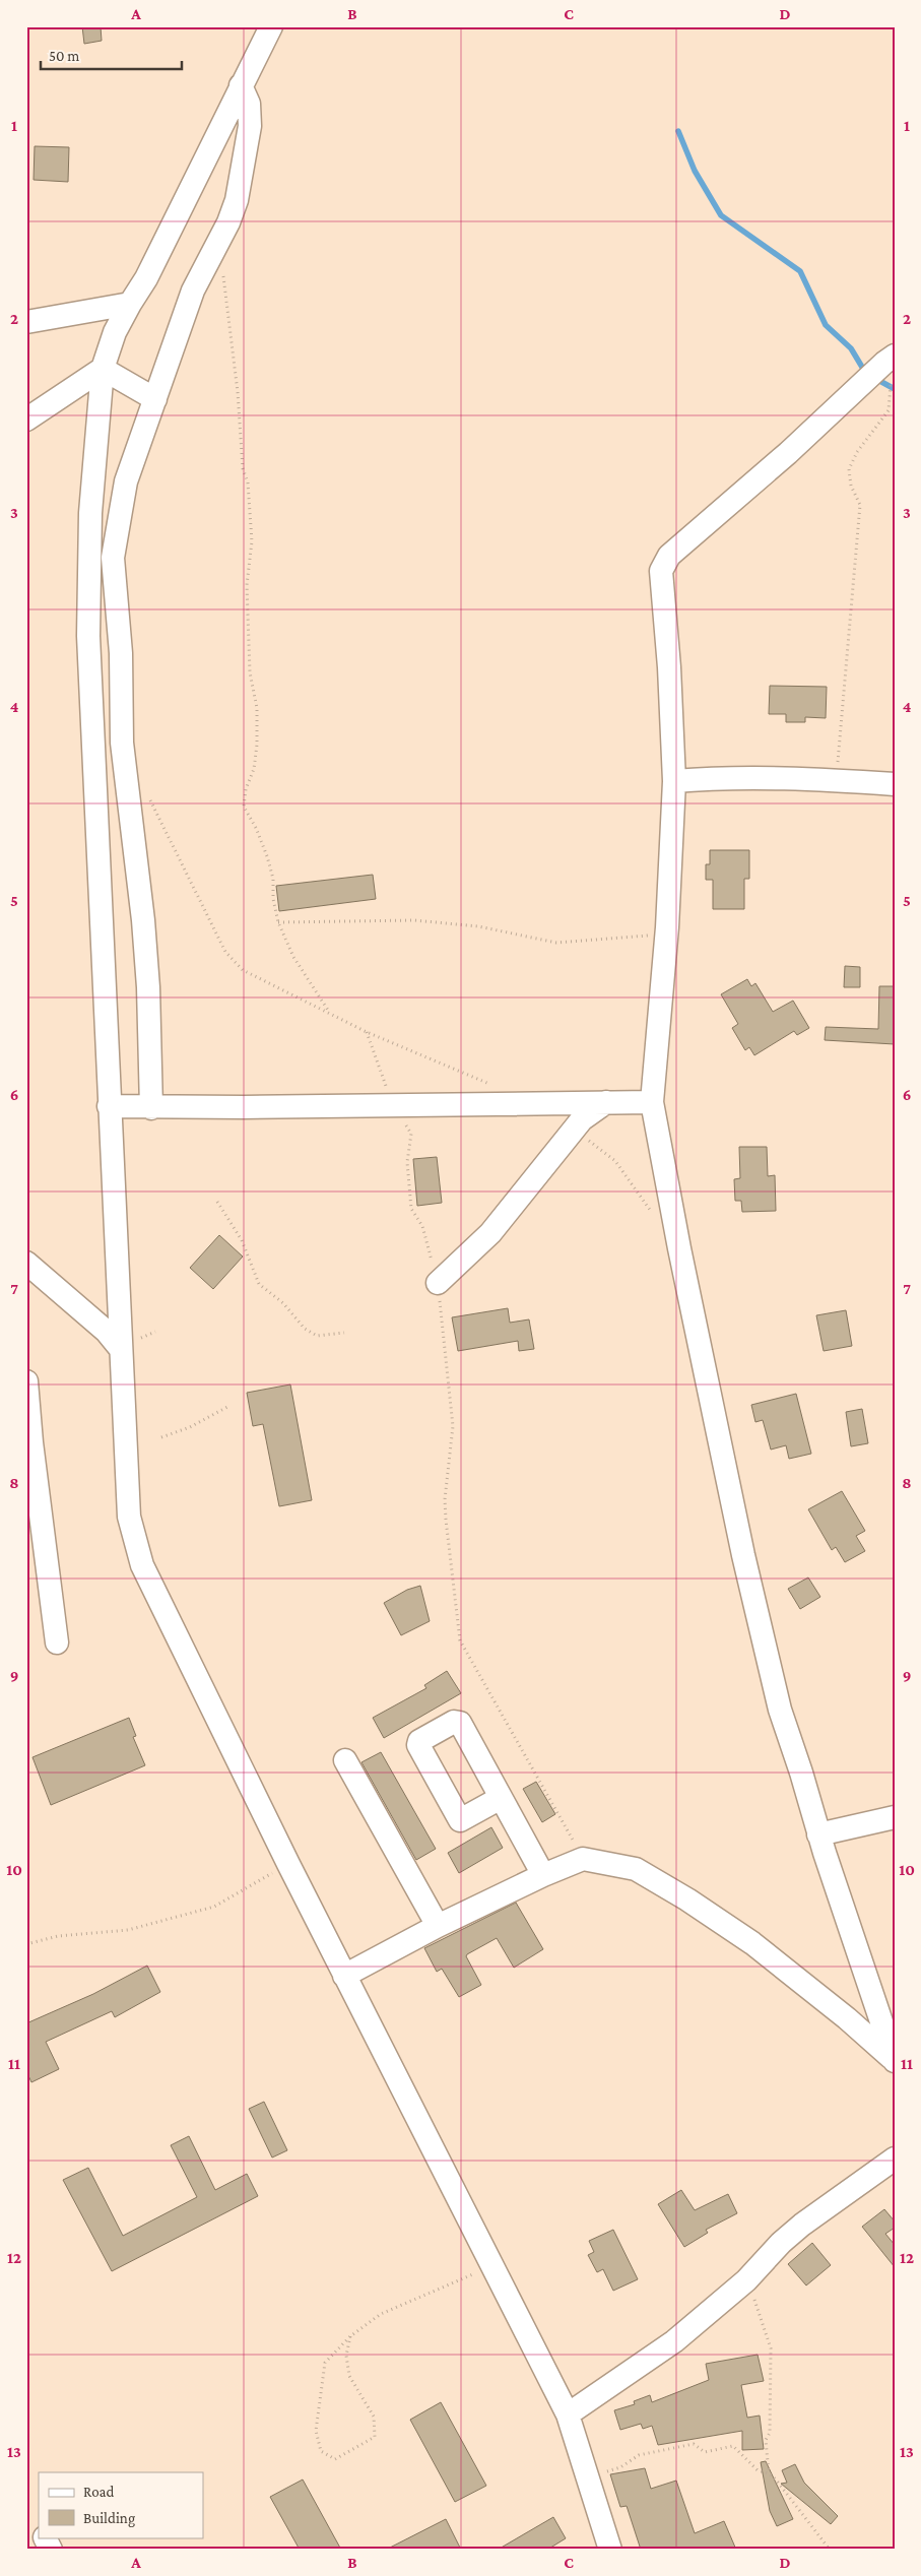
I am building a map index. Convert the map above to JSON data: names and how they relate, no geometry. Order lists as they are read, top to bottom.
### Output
{
  "legend": ["Road", "Building"],
  "scale_bar": "50 m",
  "grid": {
    "columns": [
      "A",
      "B",
      "C",
      "D"
    ],
    "rows": [
      "1",
      "2",
      "3",
      "4",
      "5",
      "6",
      "7",
      "8",
      "9",
      "10",
      "11",
      "12",
      "13"
    ]
  }
}
